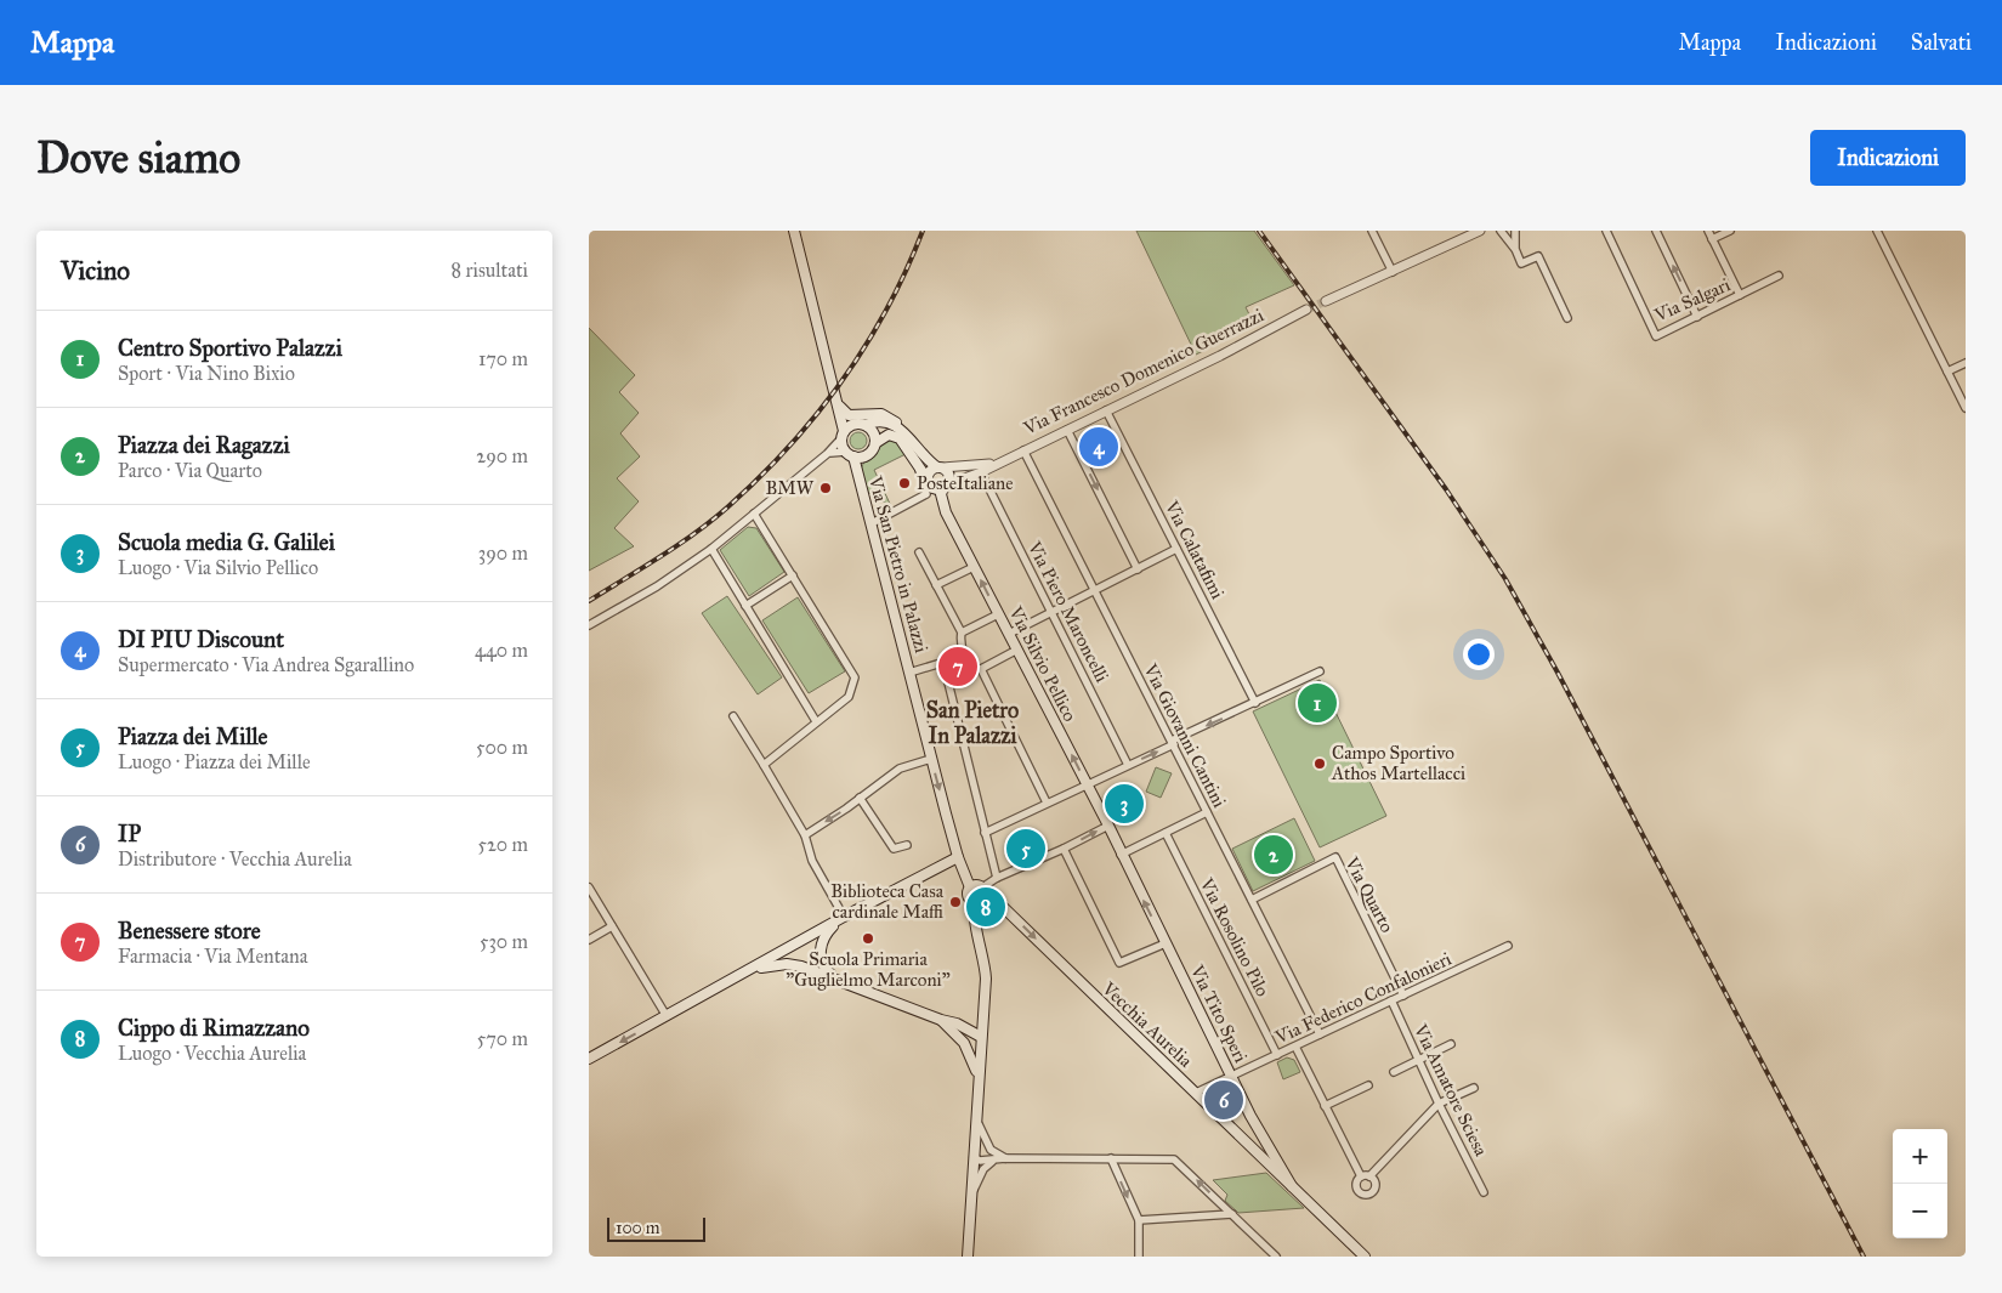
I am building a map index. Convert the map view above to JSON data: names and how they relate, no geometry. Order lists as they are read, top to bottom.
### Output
{
  "streets": {
    "main road": [
      "Via San Pietro in Palazzi",
      "Via Silvio Pellico",
      "Via Tito Speri",
      "Vecchia Aurelia"
    ],
    "street": [
      "Via Salgari",
      "Via Francesco Domenico Guerrazzi",
      "Via Calatafimi",
      "Via Piero Maroncelli",
      "Via Giovanni Cantini",
      "Via Quarto",
      "Via Rosolino Pilo",
      "Via Federico Confalonieri",
      "Via Amatore Sciesa"
    ]
  },
  "crossings": [
    ["Via Francesco Domenico Guerrazzi", "Via Calatafimi"],
    ["Via Francesco Domenico Guerrazzi", "Via Piero Maroncelli"],
    ["Via Francesco Domenico Guerrazzi", "Via Silvio Pellico"],
    ["Via Francesco Domenico Guerrazzi", "Via Giovanni Cantini"],
    ["Via Silvio Pellico", "Via Tito Speri"],
    ["Via Giovanni Cantini", "Via Quarto"],
    ["Via Giovanni Cantini", "Via Federico Confalonieri"],
    ["Via Quarto", "Via Federico Confalonieri"],
    ["Via Rosolino Pilo", "Via Federico Confalonieri"],
    ["Via Federico Confalonieri", "Via Tito Speri"],
    ["Via Federico Confalonieri", "Vecchia Aurelia"],
    ["Via Federico Confalonieri", "Via Amatore Sciesa"],
    ["Via Tito Speri", "Vecchia Aurelia"]
  ],
  "one_way": ["Via Silvio Pellico", "Vecchia Aurelia"],
  "districts": ["San Pietro In Palazzi"],
  "places": [
    "PosteItaliane",
    "BMW",
    "Campo Sportivo Athos Martellacci",
    "Biblioteca Casa cardinale Maffi",
    "Scuola Primaria \"Guglielmo Marconi\""
  ],
  "scale_bar": "100 m",
  "page": {
    "header": "Mappa",
    "nav": ["Mappa", "Indicazioni", "Salvati"],
    "buttons": "Indicazioni",
    "title": "Dove siamo",
    "heading": ["Vicino", "8 risultati"],
    "list": [
      {
        "mark": "1",
        "name": "Centro Sportivo Palazzi",
        "note": "Sport · Via Nino Bixio",
        "value": "170 m"
      },
      {
        "mark": "2",
        "name": "Piazza dei Ragazzi",
        "note": "Parco · Via Quarto",
        "value": "290 m"
      },
      {
        "mark": "3",
        "name": "Scuola media G. Galilei",
        "note": "Luogo · Via Silvio Pellico",
        "value": "390 m"
      },
      {
        "mark": "4",
        "name": "DI PIU Discount",
        "note": "Supermercato · Via Andrea Sgarallino",
        "value": "440 m"
      },
      {
        "mark": "5",
        "name": "Piazza dei Mille",
        "note": "Luogo · Piazza dei Mille",
        "value": "500 m"
      },
      {
        "mark": "6",
        "name": "IP",
        "note": "Distributore · Vecchia Aurelia",
        "value": "520 m"
      },
      {
        "mark": "7",
        "name": "Benessere store",
        "note": "Farmacia · Via Mentana",
        "value": "530 m"
      },
      {
        "mark": "8",
        "name": "Cippo di Rimazzano",
        "note": "Luogo · Vecchia Aurelia",
        "value": "570 m"
      }
    ],
    "pins": [
      "4",
      "7",
      "1",
      "3",
      "5",
      "2",
      "8",
      "6"
    ],
    "map_buttons": ["+", "−"],
    "scale": "100 m"
  }
}
